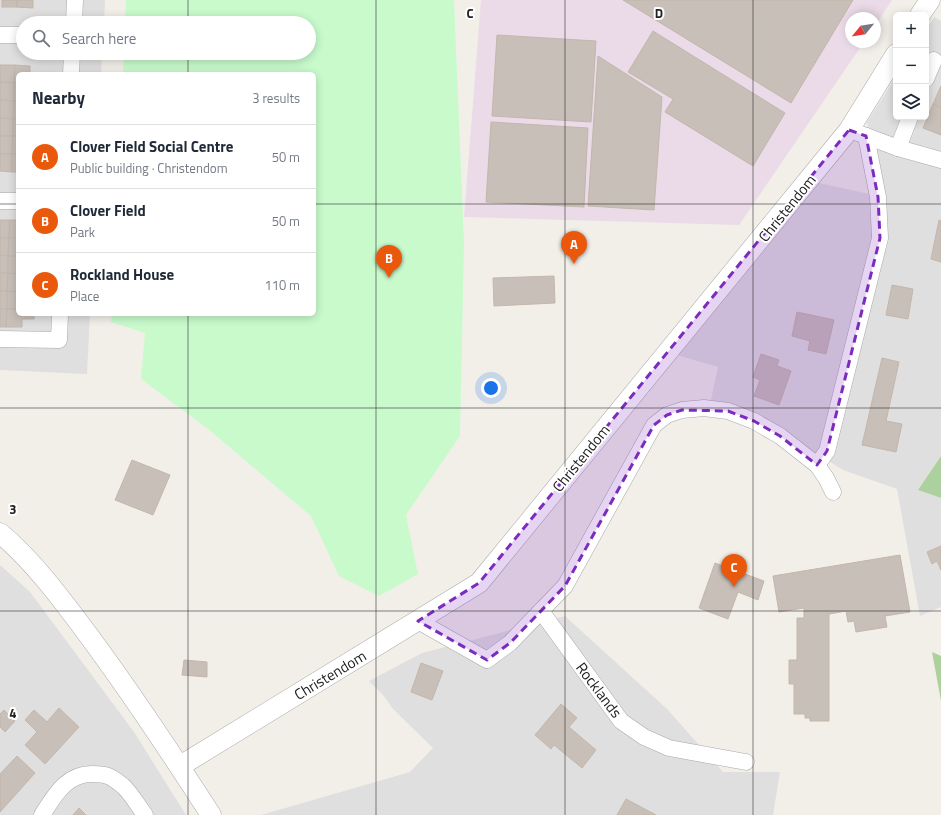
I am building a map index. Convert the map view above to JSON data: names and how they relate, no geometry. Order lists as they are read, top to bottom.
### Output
{
  "streets": {
    "street": ["Christendom", "Rocklands"]
  },
  "north": "bottom left",
  "page": {
    "map_buttons": ["+", "−"],
    "search": "Search here",
    "heading": ["Nearby", "3 results"],
    "list": [
      {
        "mark": "A",
        "name": "Clover Field Social Centre",
        "note": "Public building · Christendom",
        "value": "50 m"
      },
      {
        "mark": "B",
        "name": "Clover Field",
        "note": "Park",
        "value": "50 m"
      },
      {
        "mark": "C",
        "name": "Rockland House",
        "note": "Place",
        "value": "110 m"
      }
    ],
    "pins": ["A", "B", "C"]
  },
  "grid": {
    "columns": ["C", "D"],
    "rows": ["3", "4"]
  }
}
